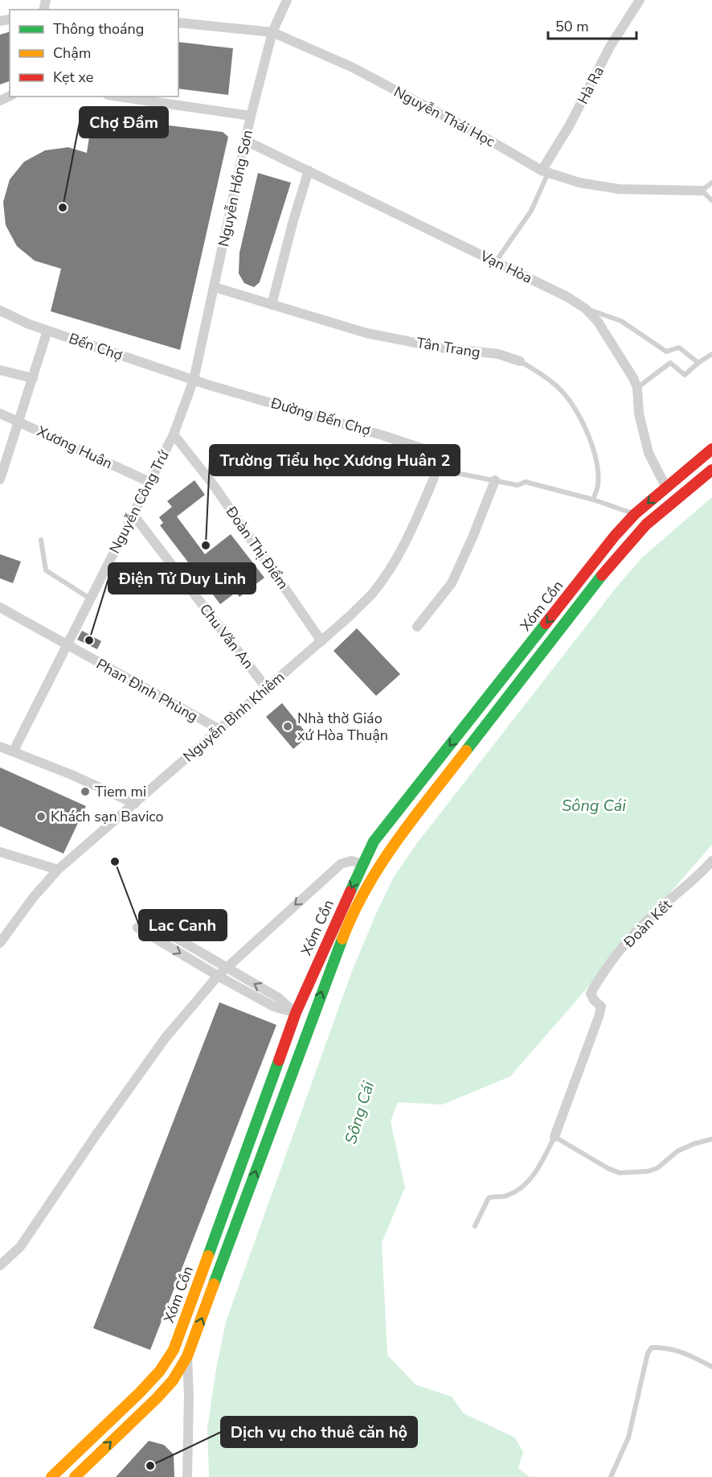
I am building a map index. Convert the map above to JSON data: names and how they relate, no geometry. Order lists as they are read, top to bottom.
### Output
{
  "streets": {
    "street": [
      "Hà Ra",
      "Nguyễn Thái Học",
      "Nguyễn Hồng Sơn",
      "Vạn Hòa",
      "Bến Chợ",
      "Tân Trang",
      "Đường Bến Chợ",
      "Xương Huân",
      "Nguyễn Công Trứ",
      "Đoàn Thị Điểm",
      "Xóm Cồn",
      "Chu Văn An",
      "Phan Đình Phùng",
      "Nguyễn Bình Khiêm",
      "Đoàn Kết"
    ]
  },
  "crossings": [
    ["Hà Ra", "Nguyễn Thái Học"],
    ["Nguyễn Thái Học", "Nguyễn Hồng Sơn"],
    ["Nguyễn Hồng Sơn", "Vạn Hòa"],
    ["Nguyễn Hồng Sơn", "Bến Chợ"],
    ["Nguyễn Hồng Sơn", "Tân Trang"],
    ["Nguyễn Hồng Sơn", "Đường Bến Chợ"],
    ["Nguyễn Hồng Sơn", "Nguyễn Công Trứ"],
    ["Vạn Hòa", "Xóm Cồn"],
    ["Bến Chợ", "Đường Bến Chợ"],
    ["Bến Chợ", "Nguyễn Công Trứ"],
    ["Đường Bến Chợ", "Nguyễn Công Trứ"],
    ["Đường Bến Chợ", "Nguyễn Bình Khiêm"],
    ["Xương Huân", "Nguyễn Công Trứ"],
    ["Nguyễn Công Trứ", "Đoàn Thị Điểm"],
    ["Nguyễn Công Trứ", "Chu Văn An"],
    ["Nguyễn Công Trứ", "Phan Đình Phùng"],
    ["Đoàn Thị Điểm", "Nguyễn Bình Khiêm"],
    ["Chu Văn An", "Nguyễn Bình Khiêm"],
    ["Phan Đình Phùng", "Nguyễn Bình Khiêm"]
  ],
  "water": ["Sông Cái"],
  "places": [
    "Chợ Đầm",
    "Trường Tiểu học Xương Huân 2",
    "Điện Tử Duy Linh",
    "Nhà thờ Giáo xứ Hòa Thuận",
    "Tiem mi",
    "Khách sạn Bavico",
    "Lac Canh",
    "Dịch vụ cho thuê căn hộ"
  ],
  "legend": ["Thông thoáng", "Chậm", "Kẹt xe"],
  "scale_bar": "50 m"
}
